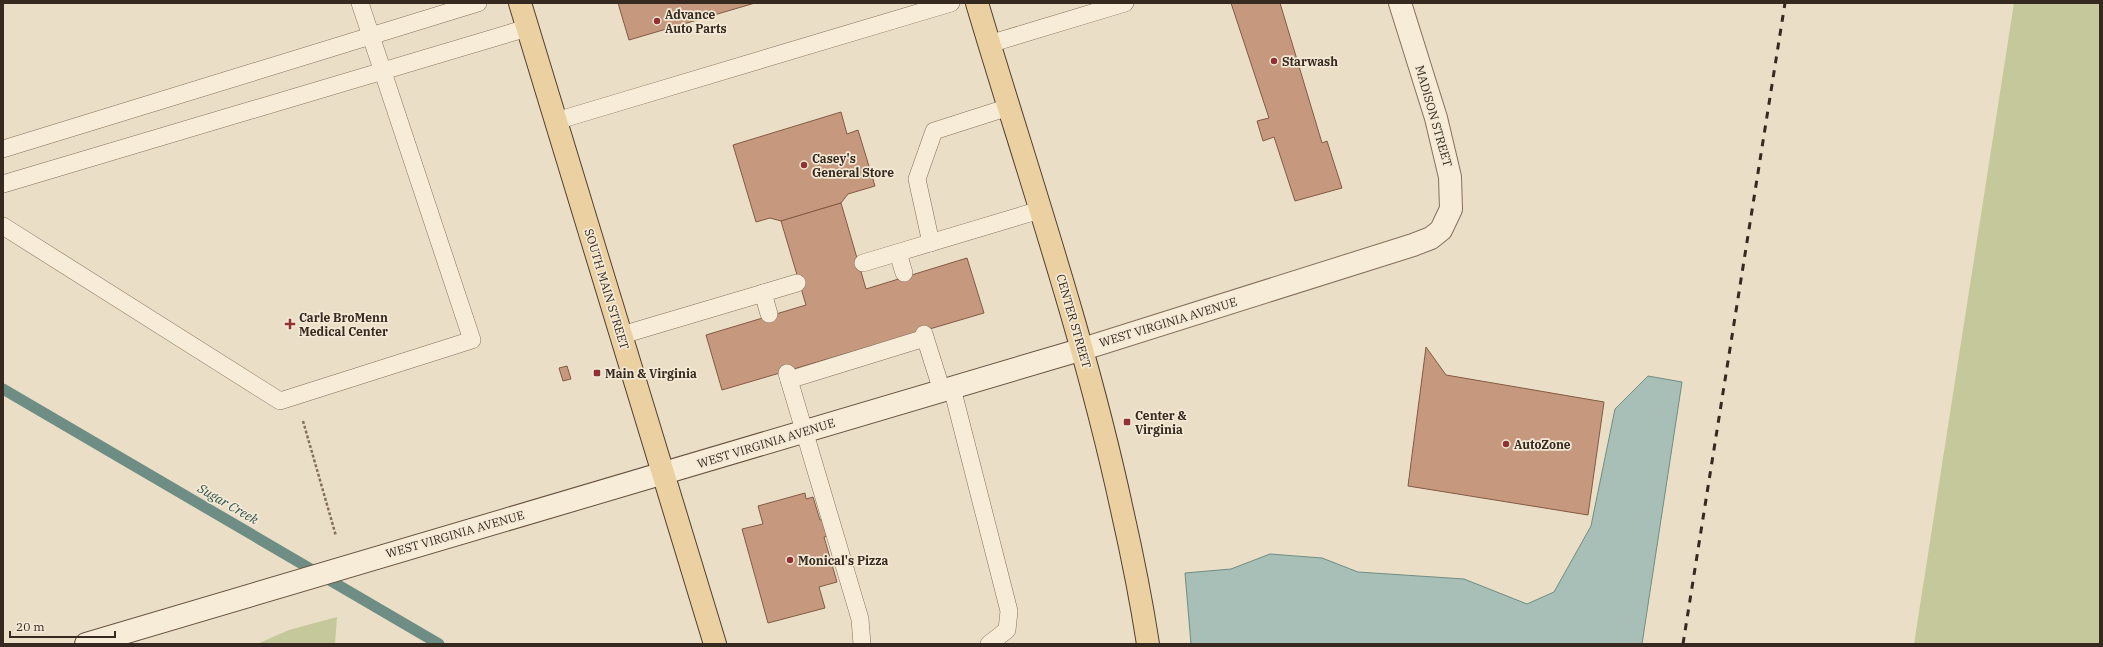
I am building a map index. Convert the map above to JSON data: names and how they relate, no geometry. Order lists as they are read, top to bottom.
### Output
{
  "streets": {
    "main road": ["SOUTH MAIN STREET", "CENTER STREET"],
    "street": ["MADISON STREET", "WEST VIRGINIA AVENUE"]
  },
  "crossings": [
    ["MADISON STREET", "WEST VIRGINIA AVENUE"],
    ["SOUTH MAIN STREET", "WEST VIRGINIA AVENUE"],
    ["CENTER STREET", "WEST VIRGINIA AVENUE"]
  ],
  "water": ["Sugar Creek"],
  "places": {
    "other": [
      "Advance Auto Parts",
      "Starwash",
      "Casey's General Store",
      "AutoZone",
      "Monical's Pizza"
    ],
    "health": ["Carle BroMenn Medical Center"],
    "transit": ["Main & Virginia", "Center & Virginia"]
  },
  "scale_bar": "20 m"
}
